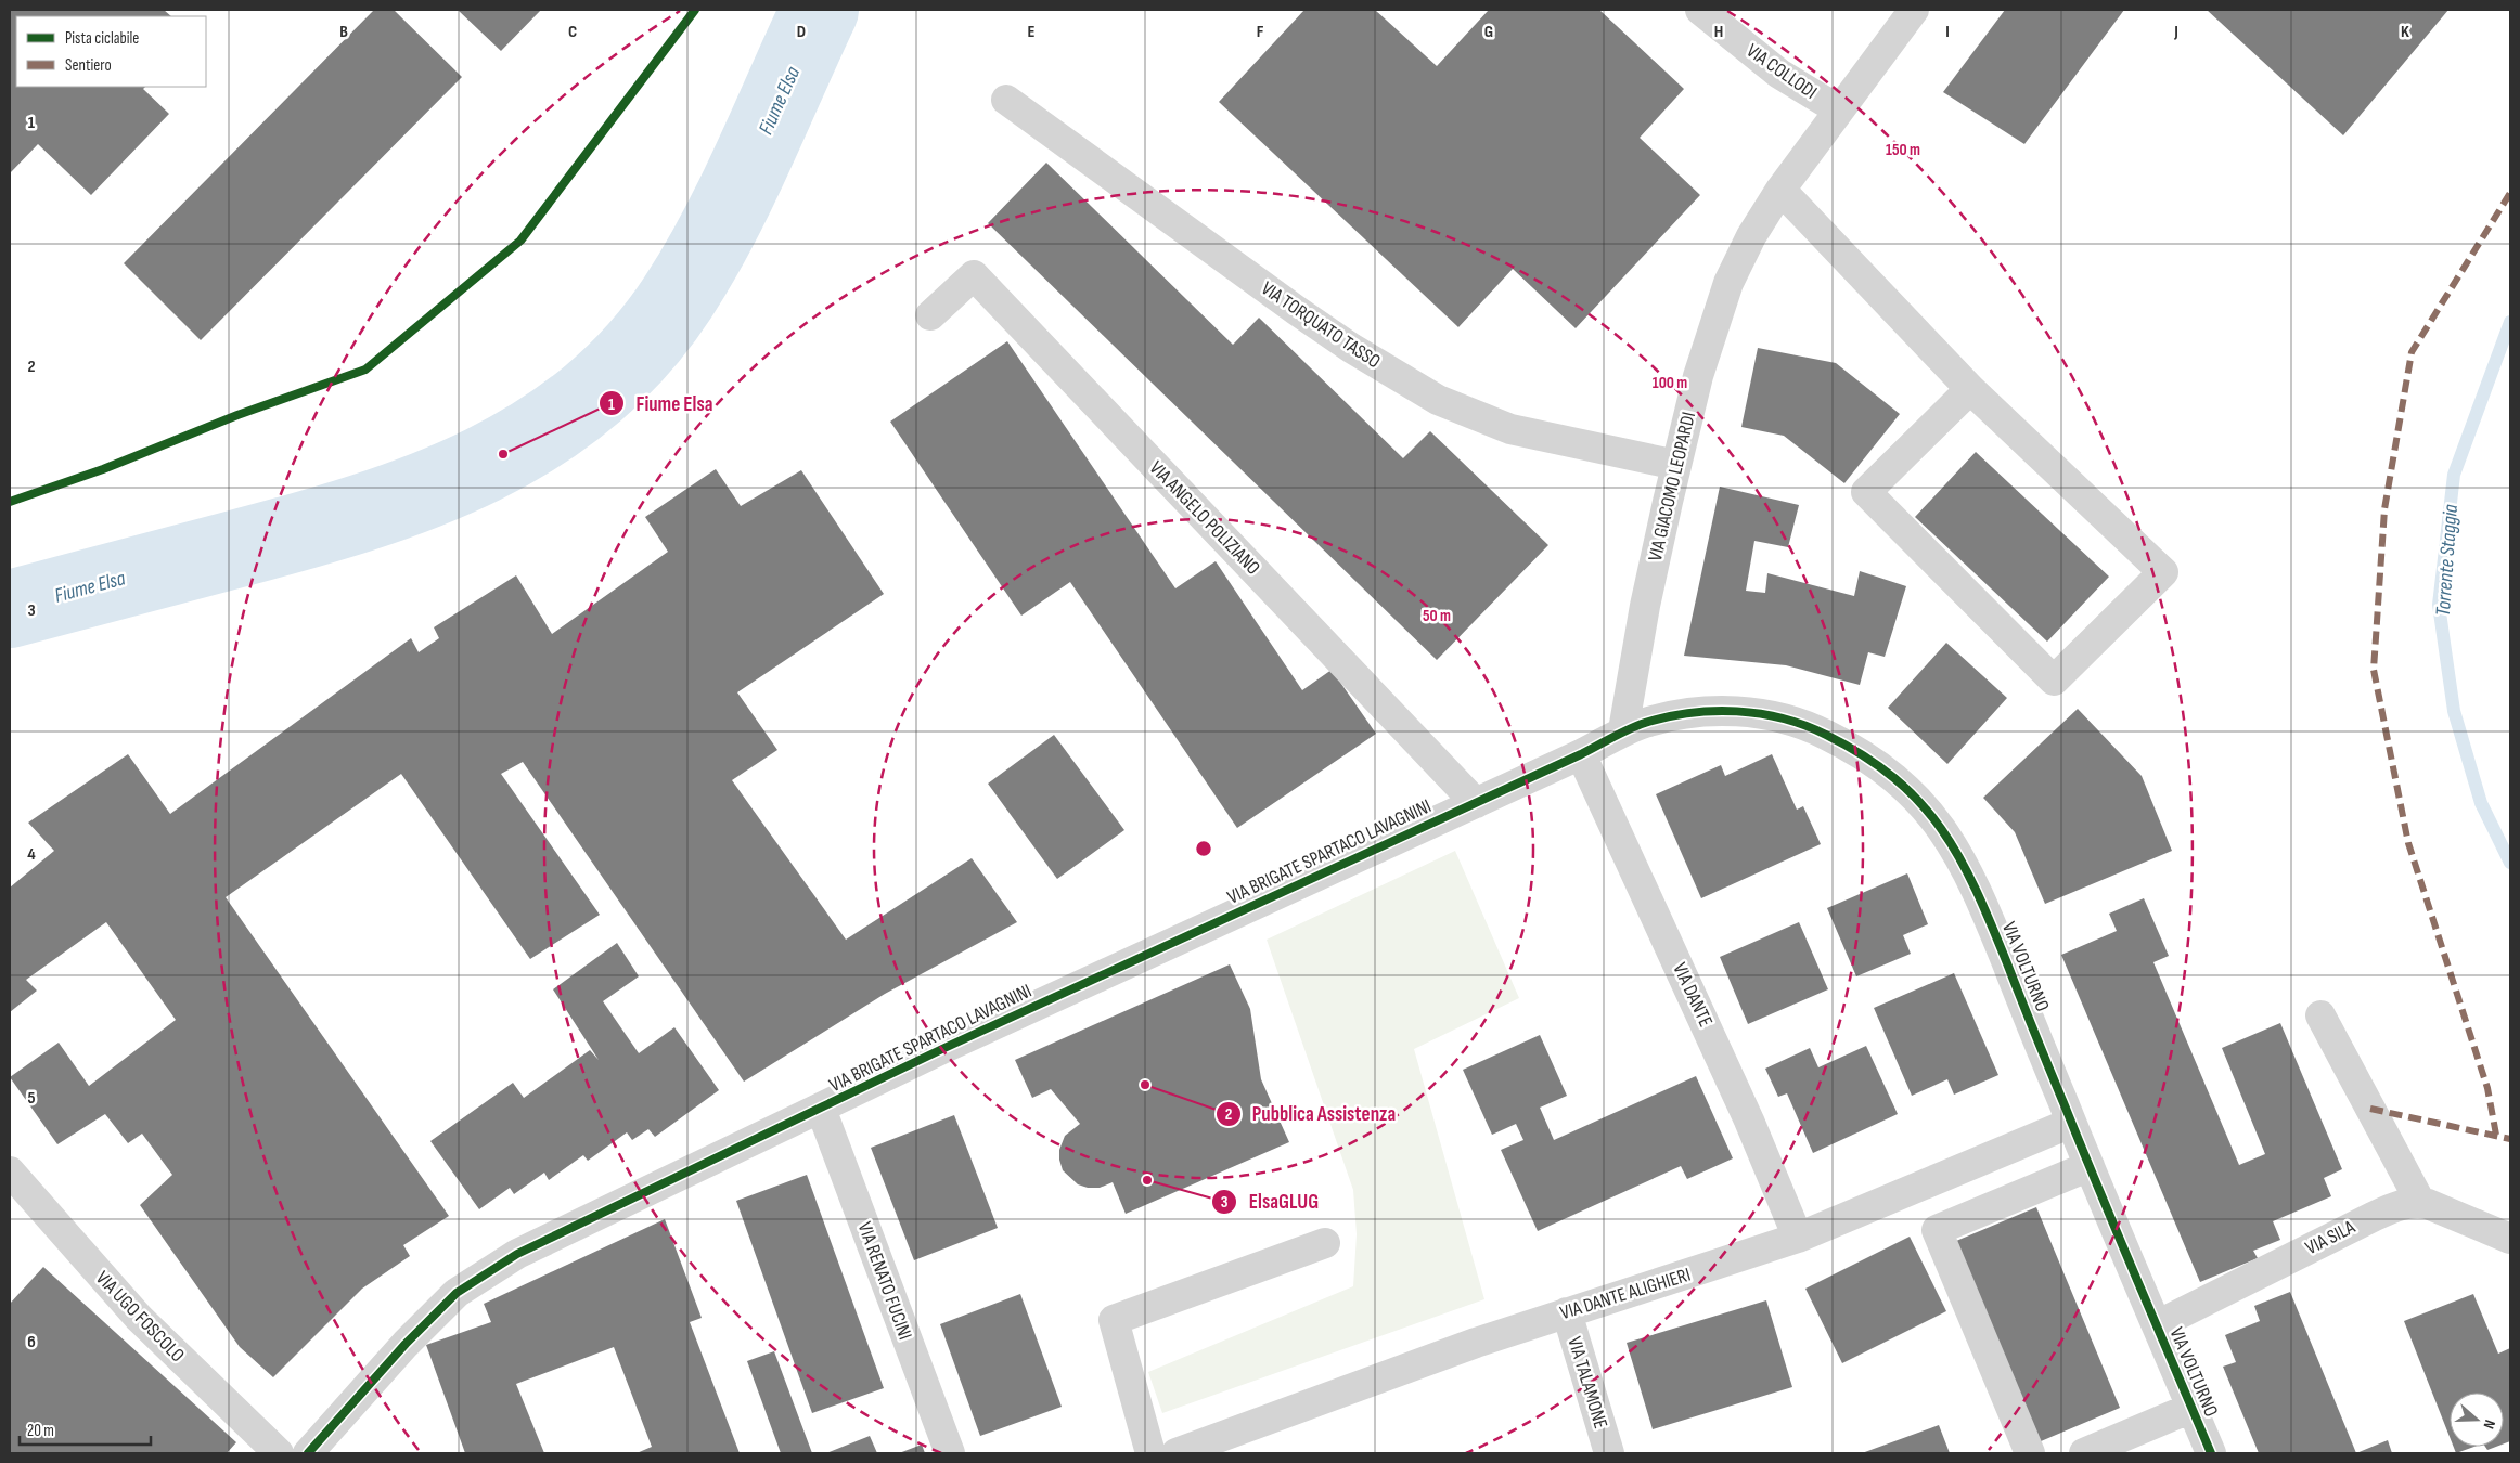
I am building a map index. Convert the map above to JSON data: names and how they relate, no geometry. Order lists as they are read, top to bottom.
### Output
{
  "streets": {
    "street": [
      "VIA COLLODI",
      "VIA TORQUATO TASSO",
      "VIA GIACOMO LEOPARDI",
      "VIA ANGELO POLIZIANO",
      "VIA BRIGATE SPARTACO LAVAGNINI",
      "VIA VOLTURNO",
      "VIA DANTE",
      "VIA SILA",
      "VIA RENATO FUCINI",
      "VIA DANTE ALIGHIERI",
      "VIA UGO FOSCOLO",
      "VIA TALAMONE"
    ]
  },
  "crossings": [
    ["VIA COLLODI", "VIA GIACOMO LEOPARDI"],
    ["VIA TORQUATO TASSO", "VIA GIACOMO LEOPARDI"],
    ["VIA GIACOMO LEOPARDI", "VIA BRIGATE SPARTACO LAVAGNINI"],
    ["VIA GIACOMO LEOPARDI", "VIA VOLTURNO"],
    ["VIA ANGELO POLIZIANO", "VIA BRIGATE SPARTACO LAVAGNINI"],
    ["VIA BRIGATE SPARTACO LAVAGNINI", "VIA VOLTURNO"],
    ["VIA BRIGATE SPARTACO LAVAGNINI", "VIA DANTE"],
    ["VIA BRIGATE SPARTACO LAVAGNINI", "VIA RENATO FUCINI"],
    ["VIA VOLTURNO", "VIA SILA"],
    ["VIA VOLTURNO", "VIA DANTE ALIGHIERI"],
    ["VIA DANTE", "VIA DANTE ALIGHIERI"],
    ["VIA DANTE ALIGHIERI", "VIA TALAMONE"]
  ],
  "water": ["Fiume Elsa", "Torrente Staggia"],
  "places": ["Fiume Elsa", "Pubblica Assistenza", "ElsaGLUG"],
  "legend": ["Pista ciclabile", "Sentiero"],
  "scale_bar": "20 m",
  "north": "right",
  "grid": {
    "columns": [
      "B",
      "C",
      "D",
      "E",
      "F",
      "G",
      "H",
      "I",
      "J",
      "K"
    ],
    "rows": [
      "1",
      "2",
      "3",
      "4",
      "5",
      "6"
    ]
  },
  "rings": ["150 m", "100 m", "50 m"]
}
